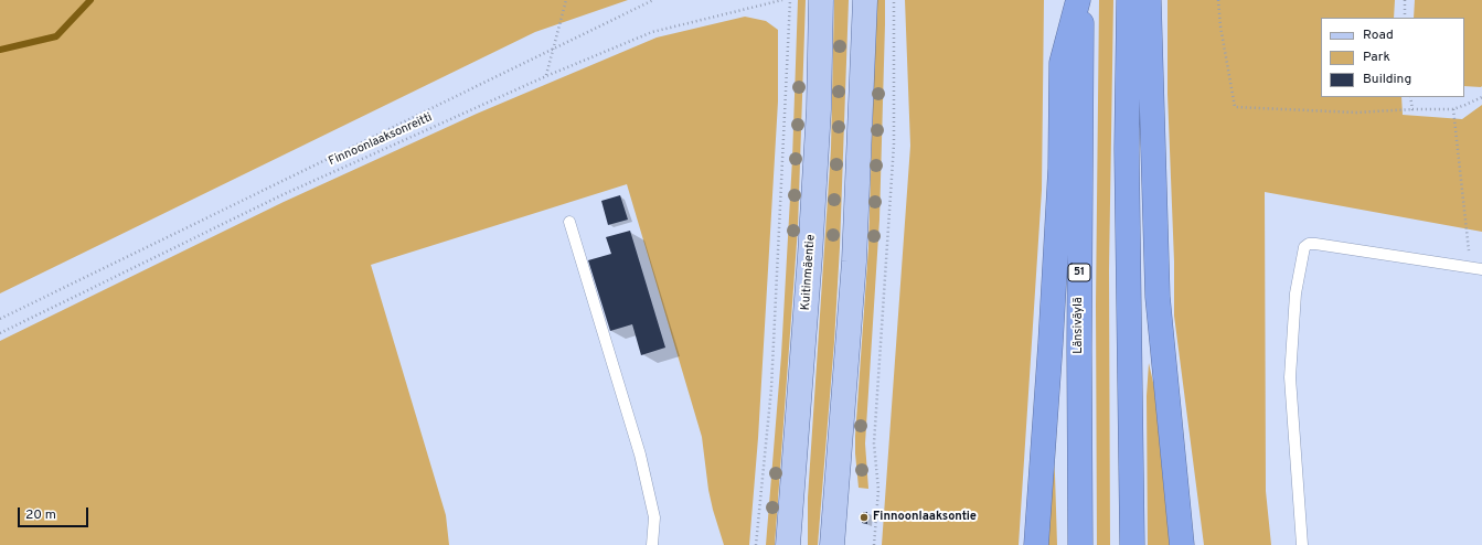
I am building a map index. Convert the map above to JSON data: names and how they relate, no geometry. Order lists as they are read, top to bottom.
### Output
{
  "streets": {
    "highway": ["51", "Länsiväylä"],
    "main road": ["Kuitinmäentie"],
    "path": ["Finnoonlaaksonreitti"]
  },
  "places": ["Finnoonlaaksontie"],
  "legend": ["Road", "Park", "Building"],
  "scale_bar": "20 m"
}
